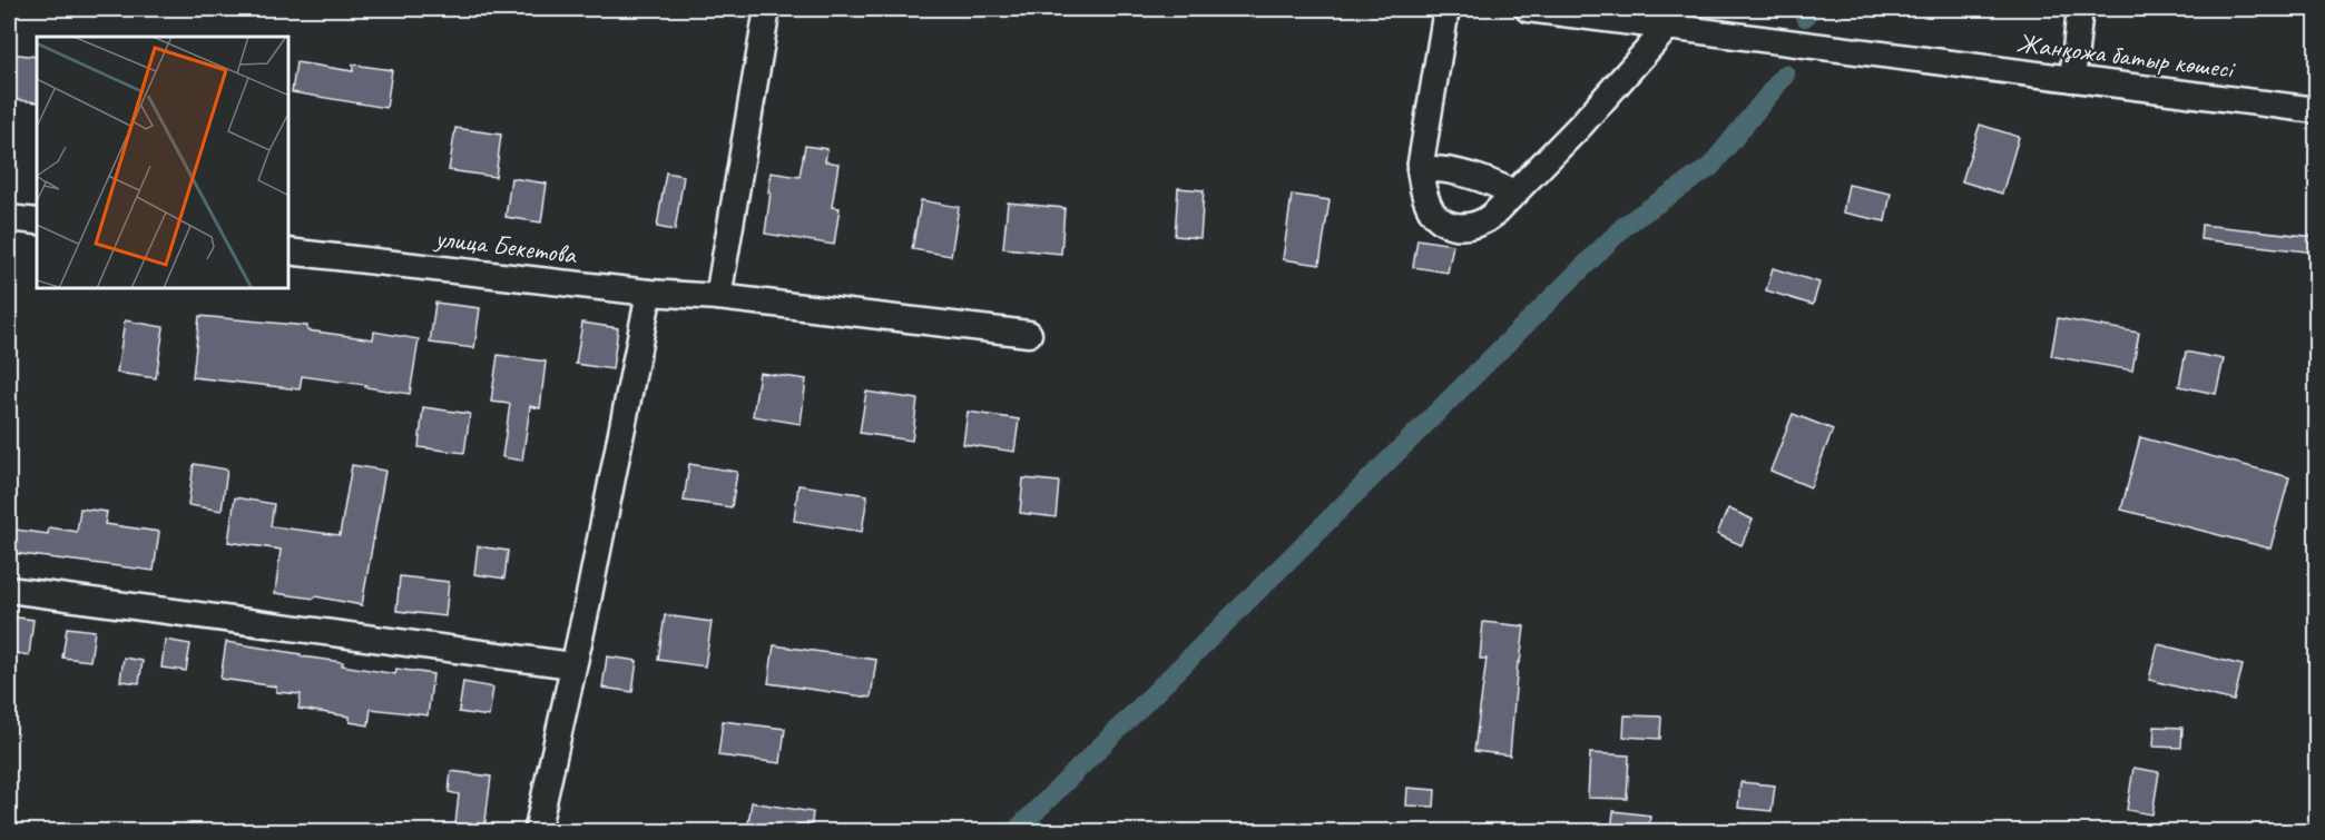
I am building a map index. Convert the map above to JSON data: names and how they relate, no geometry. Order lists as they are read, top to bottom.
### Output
{
  "streets": {
    "street": ["Жанқожа батыр көшесі", "улица Бекетова"]
  }
}
